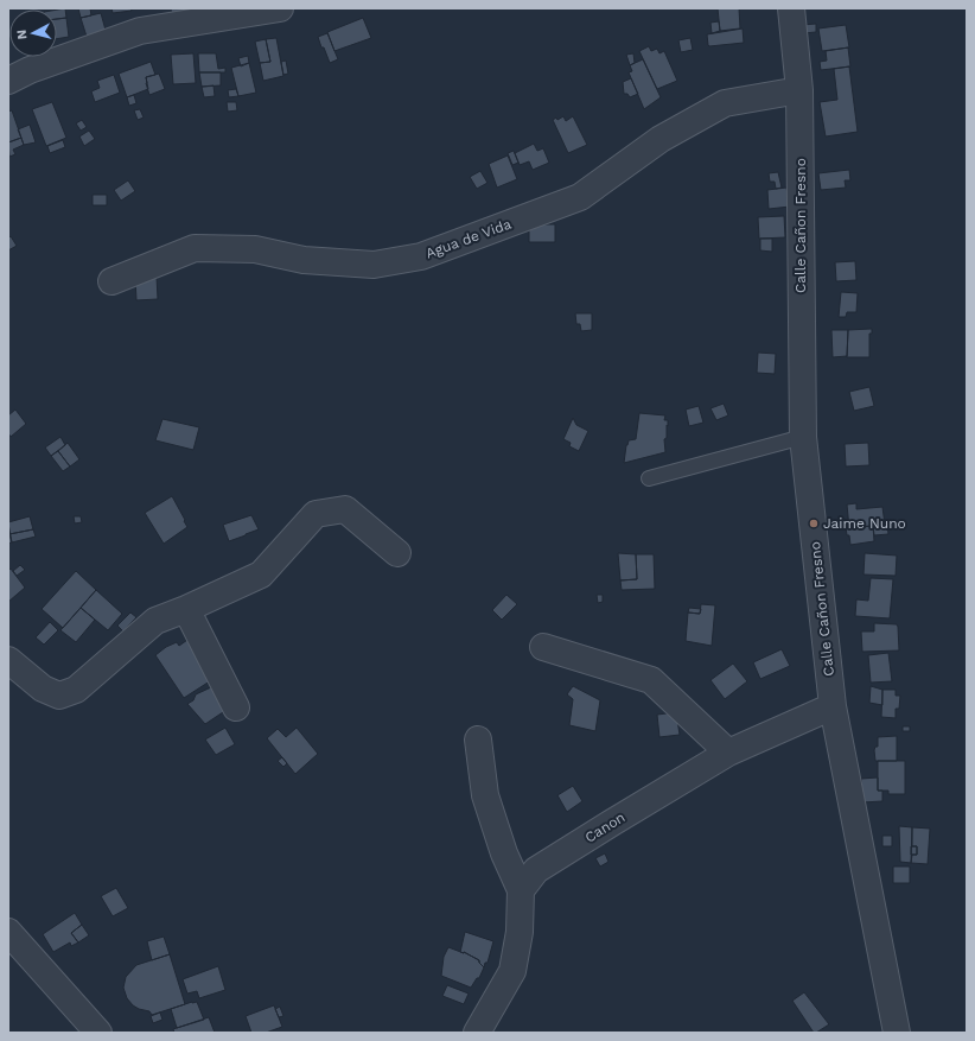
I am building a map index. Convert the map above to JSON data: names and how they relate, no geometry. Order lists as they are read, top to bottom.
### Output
{
  "streets": {
    "street": ["Calle Cañon Fresno", "Agua de Vida", "Canon"]
  },
  "crossings": [
    ["Calle Cañon Fresno", "Agua de Vida"],
    ["Calle Cañon Fresno", "Canon"]
  ],
  "places": ["Jaime Nuno"],
  "north": "left"
}
